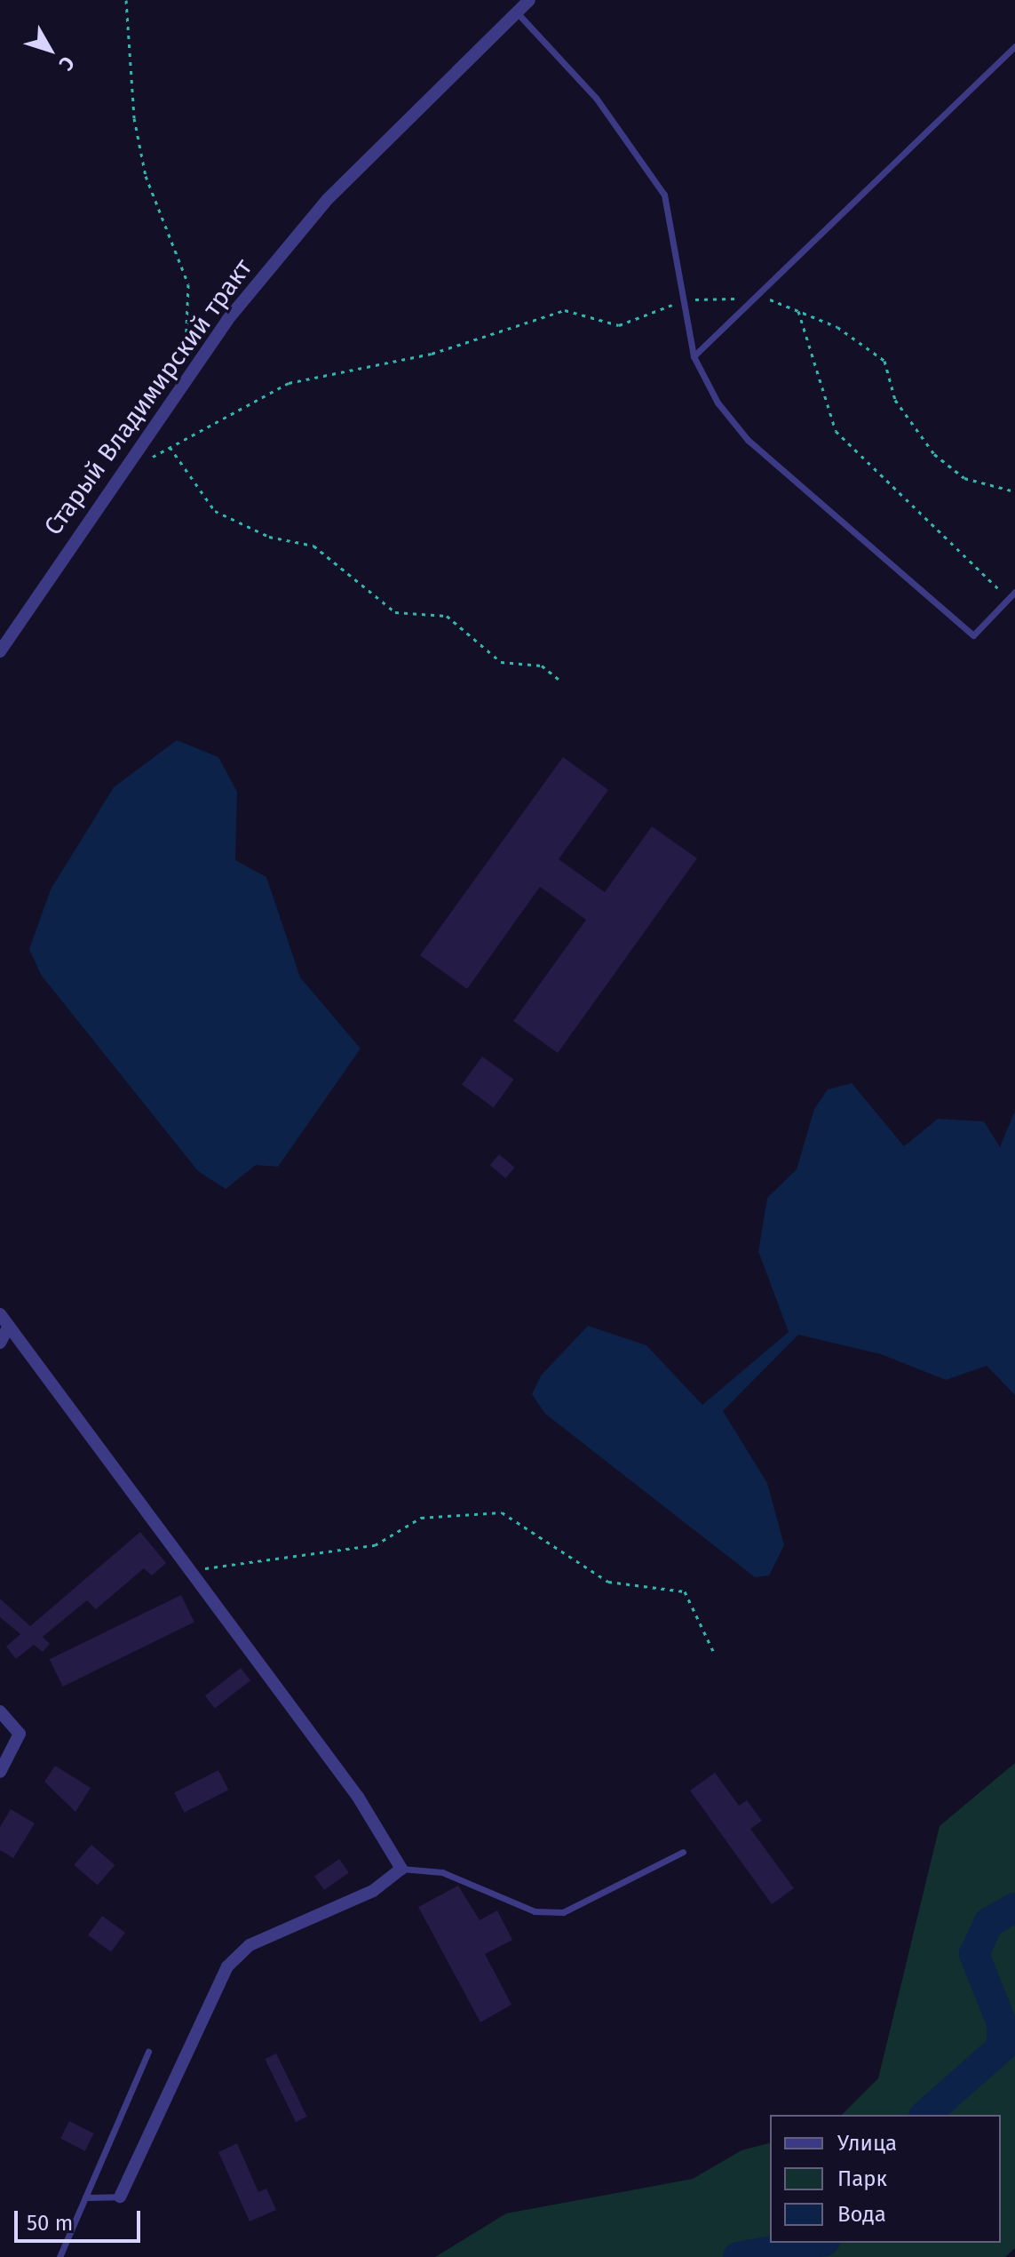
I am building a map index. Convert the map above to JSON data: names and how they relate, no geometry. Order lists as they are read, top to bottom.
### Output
{
  "streets": {
    "street": ["Старый Владимирский тракт"]
  },
  "legend": ["Улица", "Парк", "Вода"],
  "scale_bar": "50 m",
  "north": "bottom right"
}
